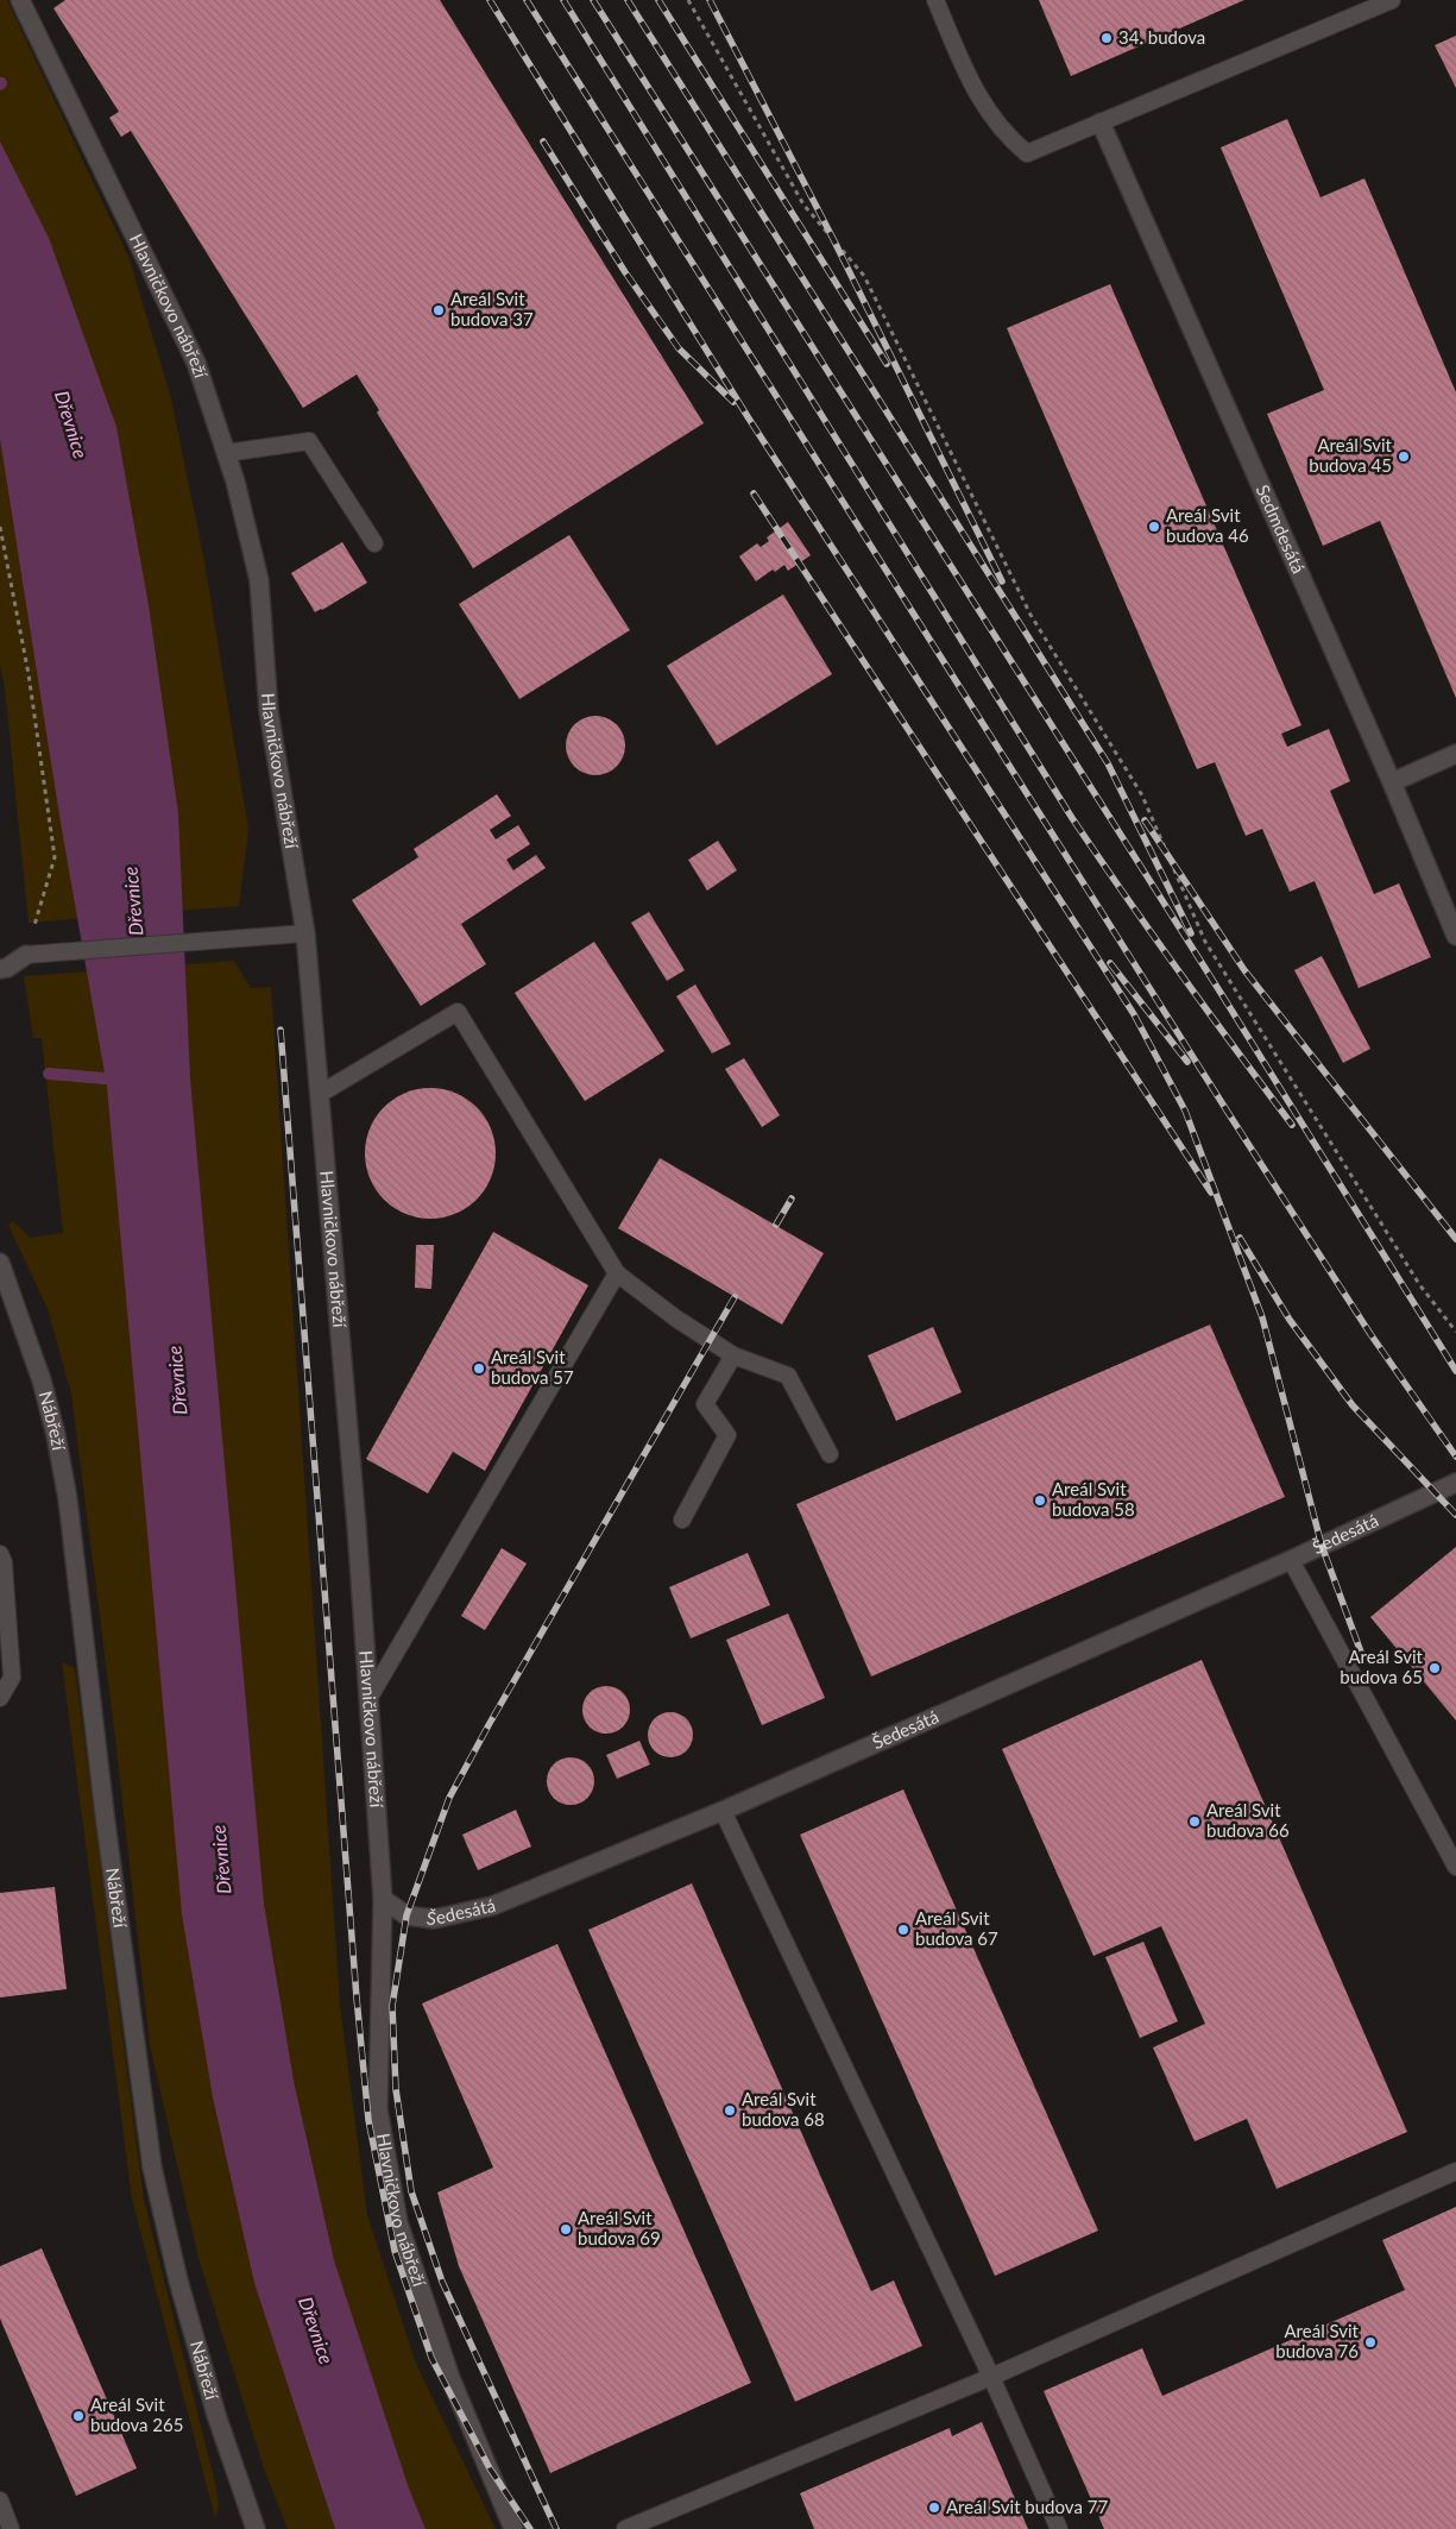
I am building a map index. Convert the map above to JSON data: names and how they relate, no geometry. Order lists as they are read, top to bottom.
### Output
{
  "streets": {
    "street": [
      "Hlavničkovo nábřeží",
      "Sedmdesátá",
      "Nábřeží",
      "Šedesátá"
    ]
  },
  "crossings": [
    ["Hlavničkovo nábřeží", "Šedesátá"]
  ],
  "water": ["Dřevnice"],
  "places": [
    "34. budova",
    "Areál Svit budova 37",
    "Areál Svit budova 45",
    "Areál Svit budova 46",
    "Areál Svit budova 57",
    "Areál Svit budova 58",
    "Areál Svit budova 65",
    "Areál Svit budova 66",
    "Areál Svit budova 67",
    "Areál Svit budova 68",
    "Areál Svit budova 69",
    "Areál Svit budova 76",
    "Areál Svit budova 265",
    "Areál Svit budova 77"
  ]
}
